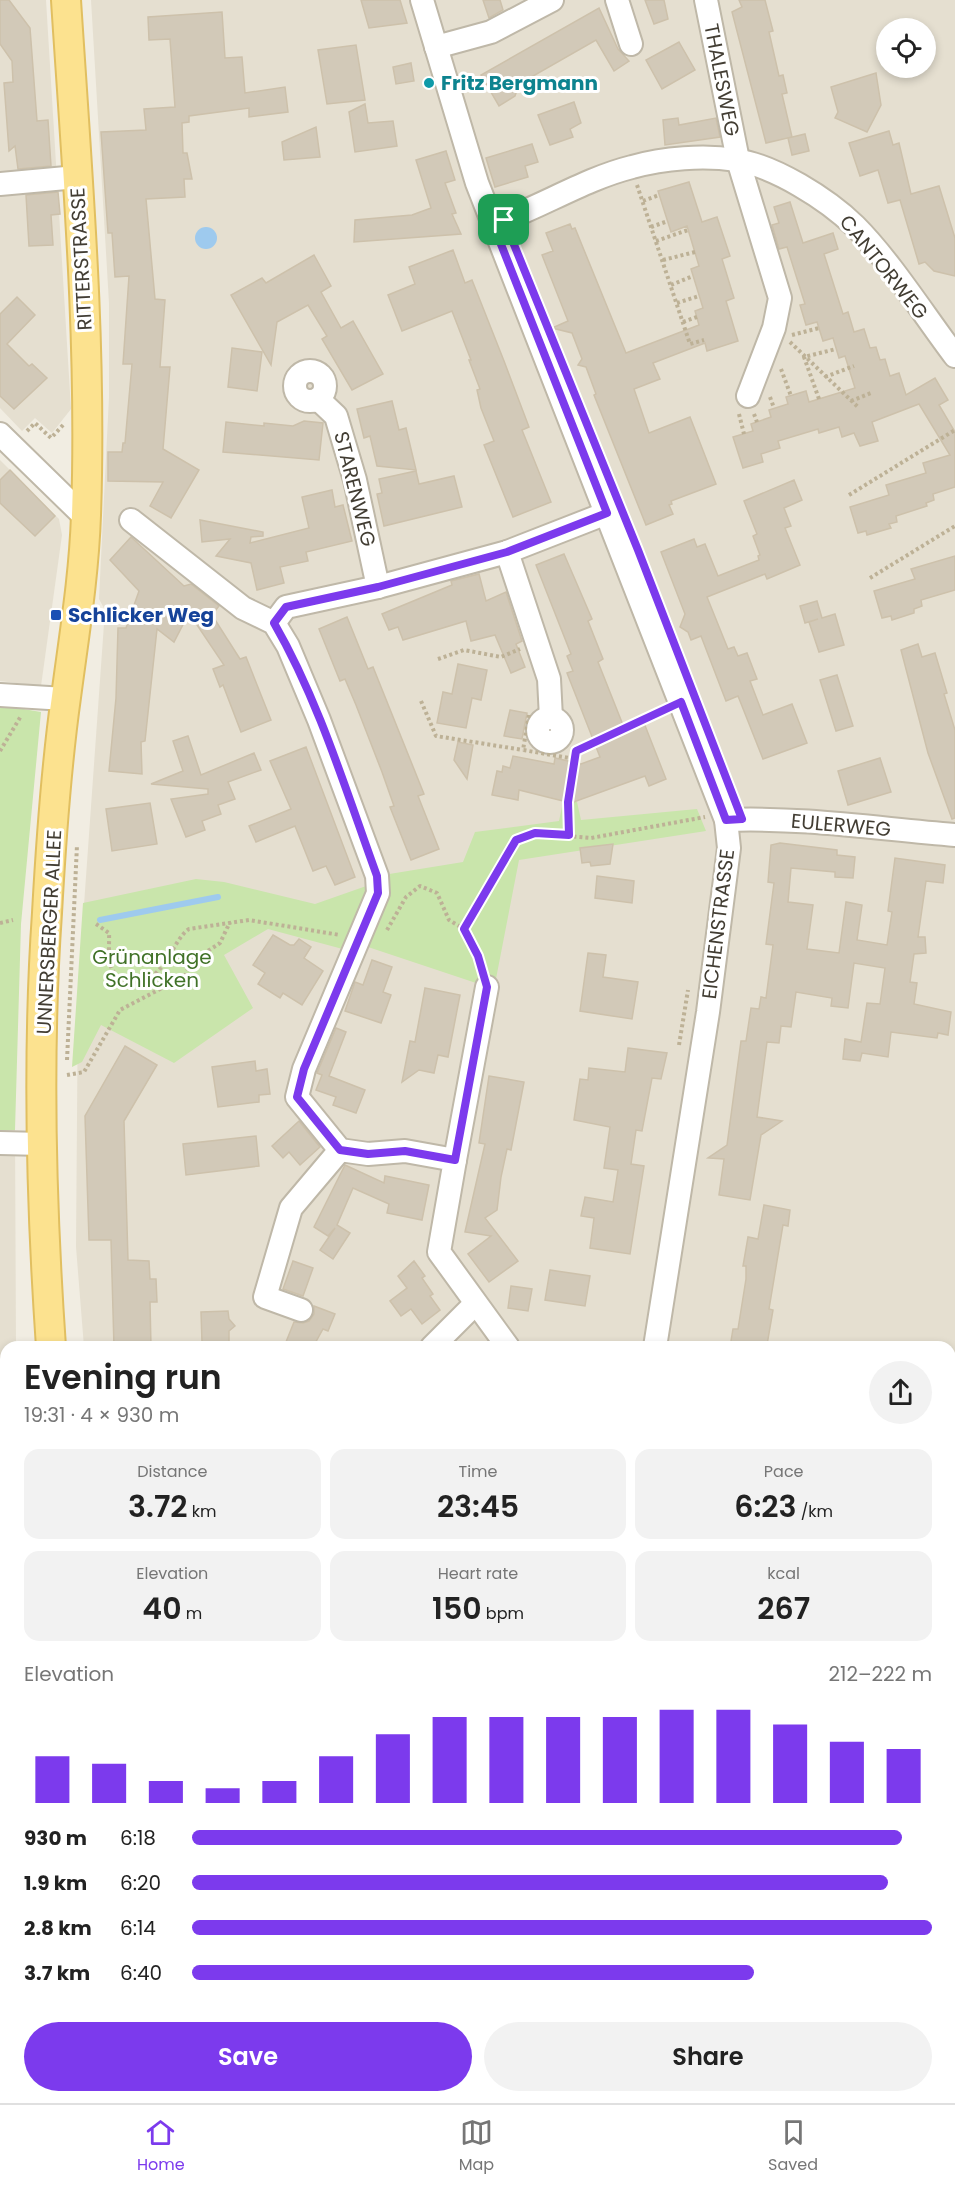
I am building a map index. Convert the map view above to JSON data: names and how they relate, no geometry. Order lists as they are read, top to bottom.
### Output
{
  "streets": {
    "main road": ["RITTERSTRASSE", "UNNERSBERGER ALLEE"],
    "street": [
      "THALESWEG",
      "CANTORWEG",
      "STARENWEG",
      "EULERWEG",
      "EICHENSTRASSE"
    ]
  },
  "crossings": [
    ["THALESWEG", "CANTORWEG"],
    ["RITTERSTRASSE", "UNNERSBERGER ALLEE"],
    ["CANTORWEG", "EICHENSTRASSE"],
    ["EULERWEG", "EICHENSTRASSE"]
  ],
  "parks": ["Grünanlage Schlicken"],
  "places": {
    "other": ["Fritz Bergmann"],
    "transit": ["Schlicker Weg"]
  },
  "page": {
    "heading": ["Evening run", "19:31 · 4 × 930 m"],
    "stats": [
      ["Distance", "3.72 km"],
      ["Time", "23:45"],
      ["Pace", "6:23 /km"],
      ["Elevation", "40 m"],
      ["Heart rate", "150 bpm"],
      ["kcal", "267"]
    ],
    "chart": ["Elevation", "212–222 m"],
    "list": [
      {
        "name": "930 m",
        "note": "6:18"
      },
      {
        "name": "1.9 km",
        "note": "6:20"
      },
      {
        "name": "2.8 km",
        "note": "6:14"
      },
      {
        "name": "3.7 km",
        "note": "6:40"
      }
    ],
    "buttons": ["Save", "Share"],
    "tabs": ["Home", "Map", "Saved"]
  }
}
